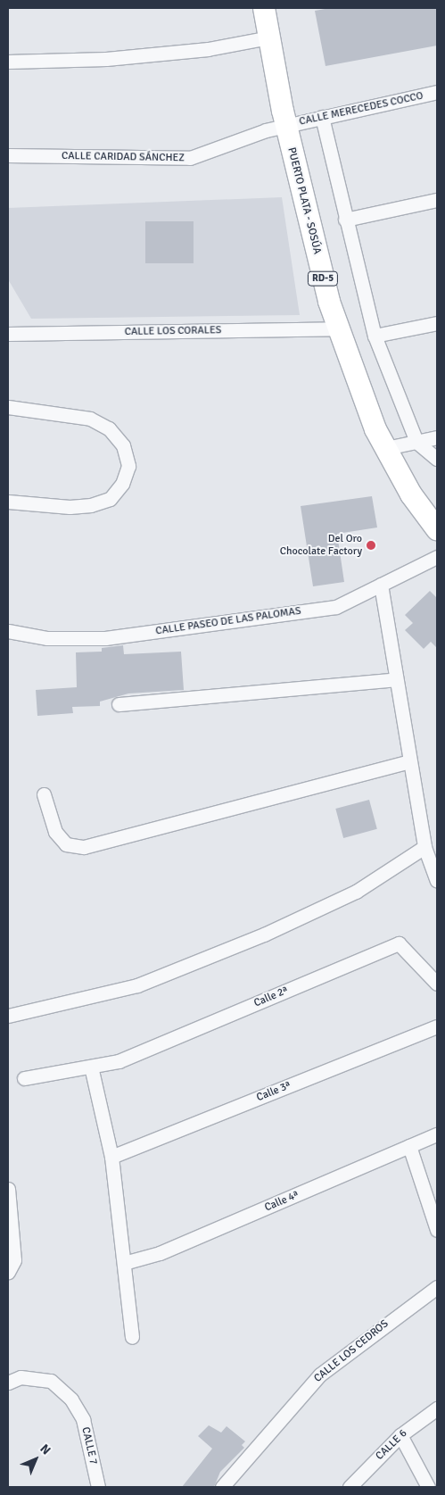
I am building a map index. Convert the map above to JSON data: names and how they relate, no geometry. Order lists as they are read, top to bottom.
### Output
{
  "streets": {
    "main road": ["PUERTO PLATA - SOSÚA", "RD-5"],
    "street": [
      "CALLE MERECEDES COCCO",
      "CALLE CARIDAD SÁNCHEZ",
      "CALLE LOS CORALES",
      "CALLE PASEO DE LAS PALOMAS",
      "Calle 2ª",
      "Calle 3ª",
      "Calle 4ª",
      "CALLE LOS CEDROS",
      "CALLE 6",
      "CALLE 7"
    ]
  },
  "crossings": [
    ["CALLE MERECEDES COCCO", "CALLE CARIDAD SÁNCHEZ"],
    ["CALLE MERECEDES COCCO", "PUERTO PLATA - SOSÚA"],
    ["CALLE CARIDAD SÁNCHEZ", "PUERTO PLATA - SOSÚA"],
    ["PUERTO PLATA - SOSÚA", "CALLE LOS CORALES"]
  ],
  "places": ["Del Oro Chocolate Factory"],
  "north": "top right"
}
